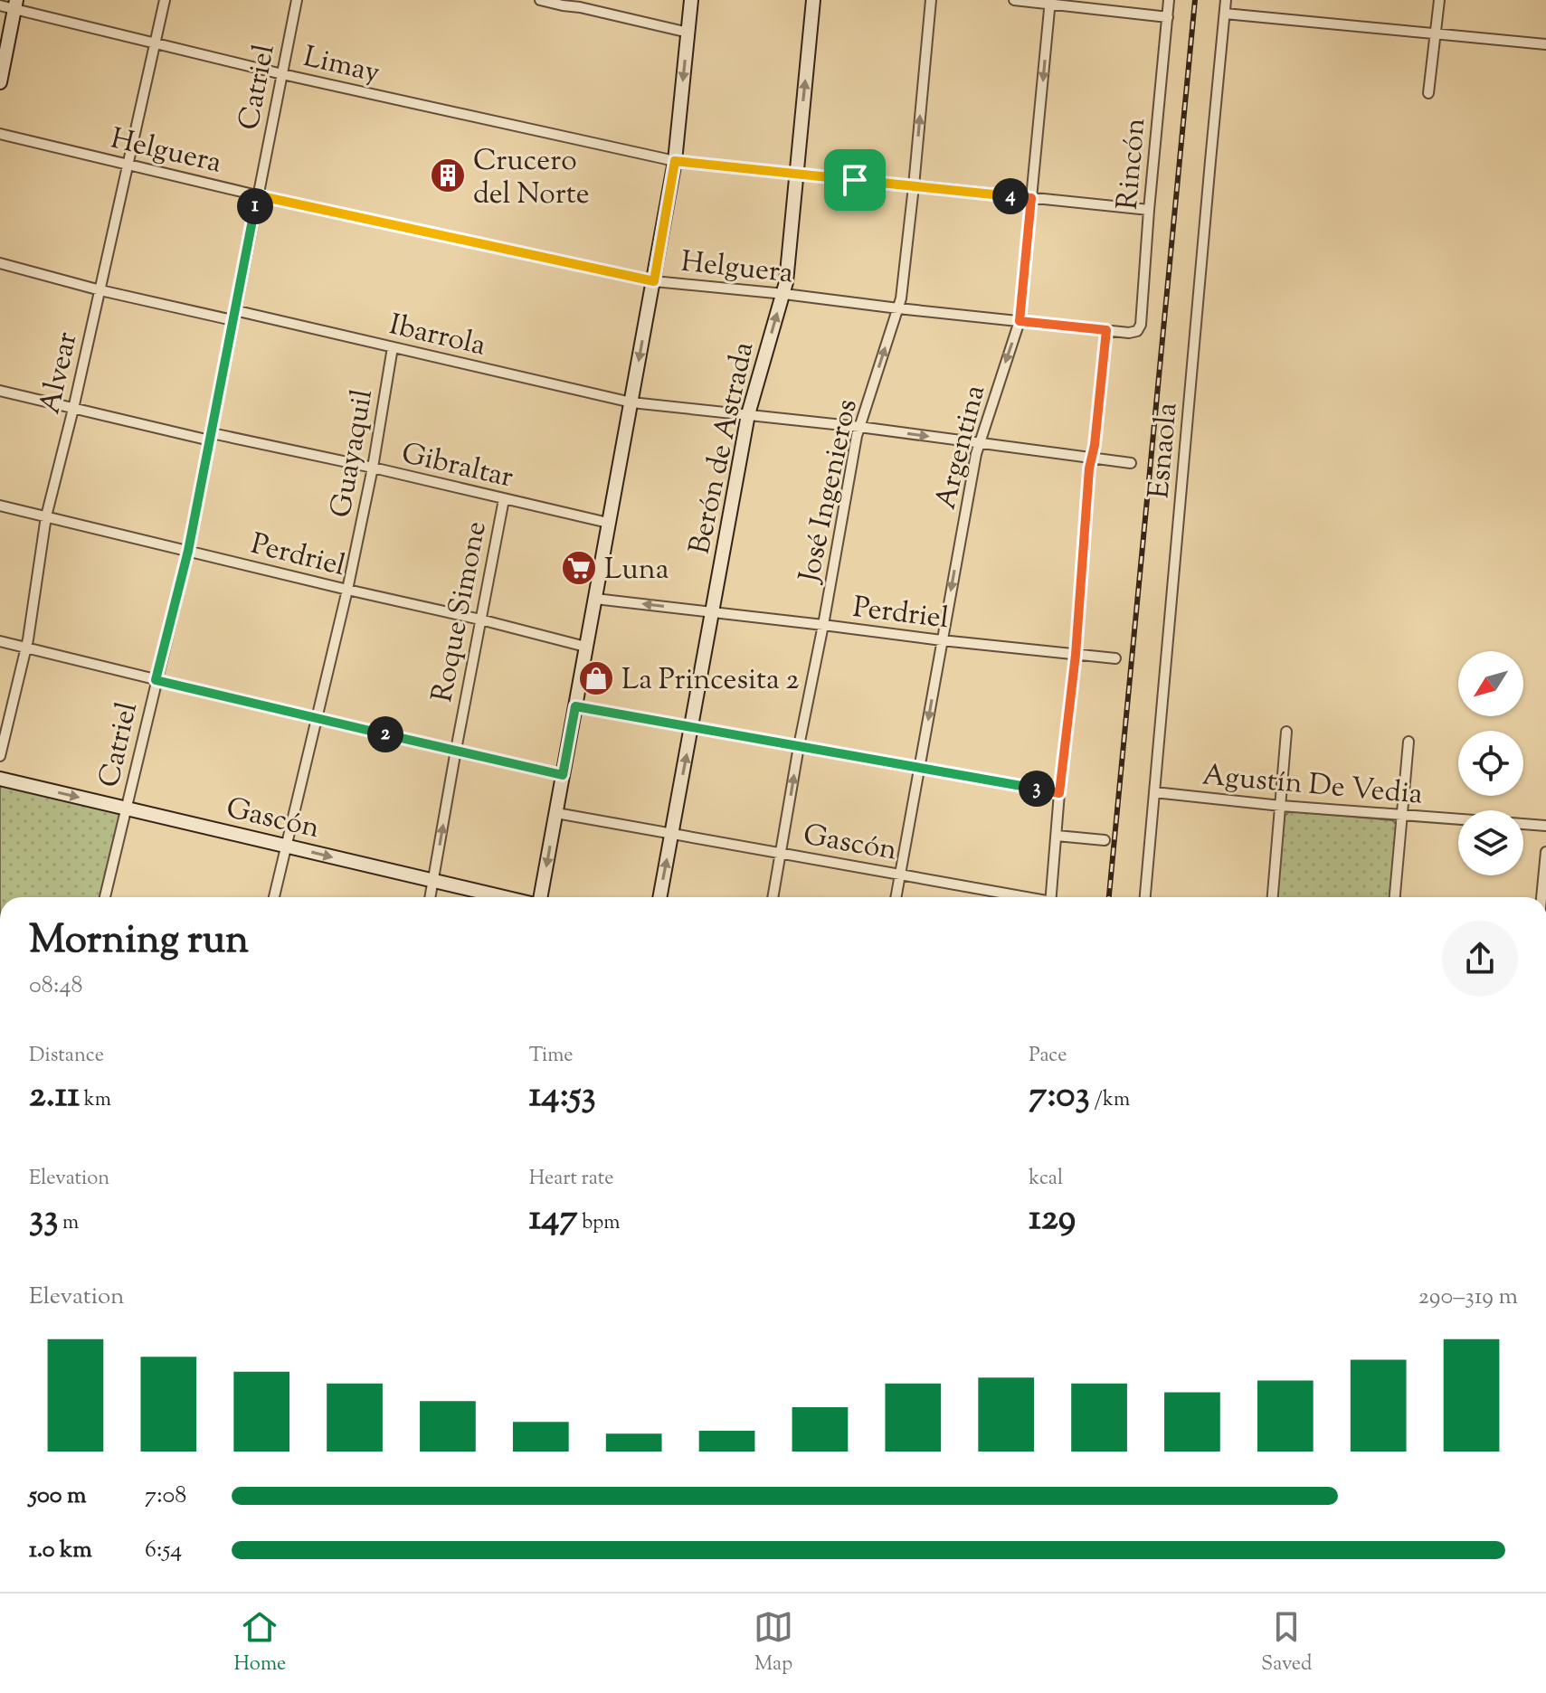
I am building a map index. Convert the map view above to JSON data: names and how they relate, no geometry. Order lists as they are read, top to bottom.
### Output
{
  "streets": {
    "street": [
      "Limay",
      "Catriel",
      "Helguera",
      "Rincón",
      "Ibarrola",
      "Alvear",
      "Argentina",
      "Berón de Astrada",
      "Esnaola",
      "Guayaquil",
      "Gibraltar",
      "José Ingenieros",
      "Perdriel",
      "Roque Simone",
      "Agustín De Vedia",
      "Gascón"
    ]
  },
  "crossings": [
    ["Limay", "Catriel"],
    ["Limay", "Rincón"],
    ["Limay", "Alvear"],
    ["Limay", "Argentina"],
    ["Limay", "Berón de Astrada"],
    ["Limay", "José Ingenieros"],
    ["Catriel", "Helguera"],
    ["Catriel", "Ibarrola"],
    ["Catriel", "Gibraltar"],
    ["Catriel", "Perdriel"],
    ["Catriel", "Gascón"],
    ["Helguera", "Rincón"],
    ["Helguera", "Alvear"],
    ["Helguera", "Argentina"],
    ["Helguera", "Berón de Astrada"],
    ["Helguera", "José Ingenieros"],
    ["Ibarrola", "Alvear"],
    ["Ibarrola", "Guayaquil"],
    ["Alvear", "Gibraltar"],
    ["Alvear", "Perdriel"],
    ["Argentina", "Perdriel"],
    ["Argentina", "Gascón"],
    ["Berón de Astrada", "Perdriel"],
    ["Berón de Astrada", "Gascón"],
    ["Esnaola", "Agustín De Vedia"],
    ["Guayaquil", "Gibraltar"],
    ["Guayaquil", "Perdriel"],
    ["Guayaquil", "Gascón"],
    ["Gibraltar", "Roque Simone"],
    ["José Ingenieros", "Perdriel"],
    ["José Ingenieros", "Gascón"],
    ["Perdriel", "Roque Simone"],
    ["Roque Simone", "Gascón"]
  ],
  "one_way": ["Argentina", "Berón de Astrada", "José Ingenieros"],
  "places": {
    "building": ["Crucero del Norte"],
    "supermarket": ["Luna"],
    "shop": ["La Princesita 2"]
  },
  "north": "bottom left",
  "page": {
    "pins": [
      "4",
      "1",
      "2",
      "3"
    ],
    "heading": ["Morning run", "08:48"],
    "stats": [
      ["Distance", "2.11 km"],
      ["Time", "14:53"],
      ["Pace", "7:03 /km"],
      ["Elevation", "33 m"],
      ["Heart rate", "147 bpm"],
      ["kcal", "129"]
    ],
    "chart": ["Elevation", "290–319 m"],
    "list": [
      {
        "name": "500 m",
        "note": "7:08"
      },
      {
        "name": "1.0 km",
        "note": "6:54"
      }
    ],
    "tabs": ["Home", "Map", "Saved"]
  }
}
